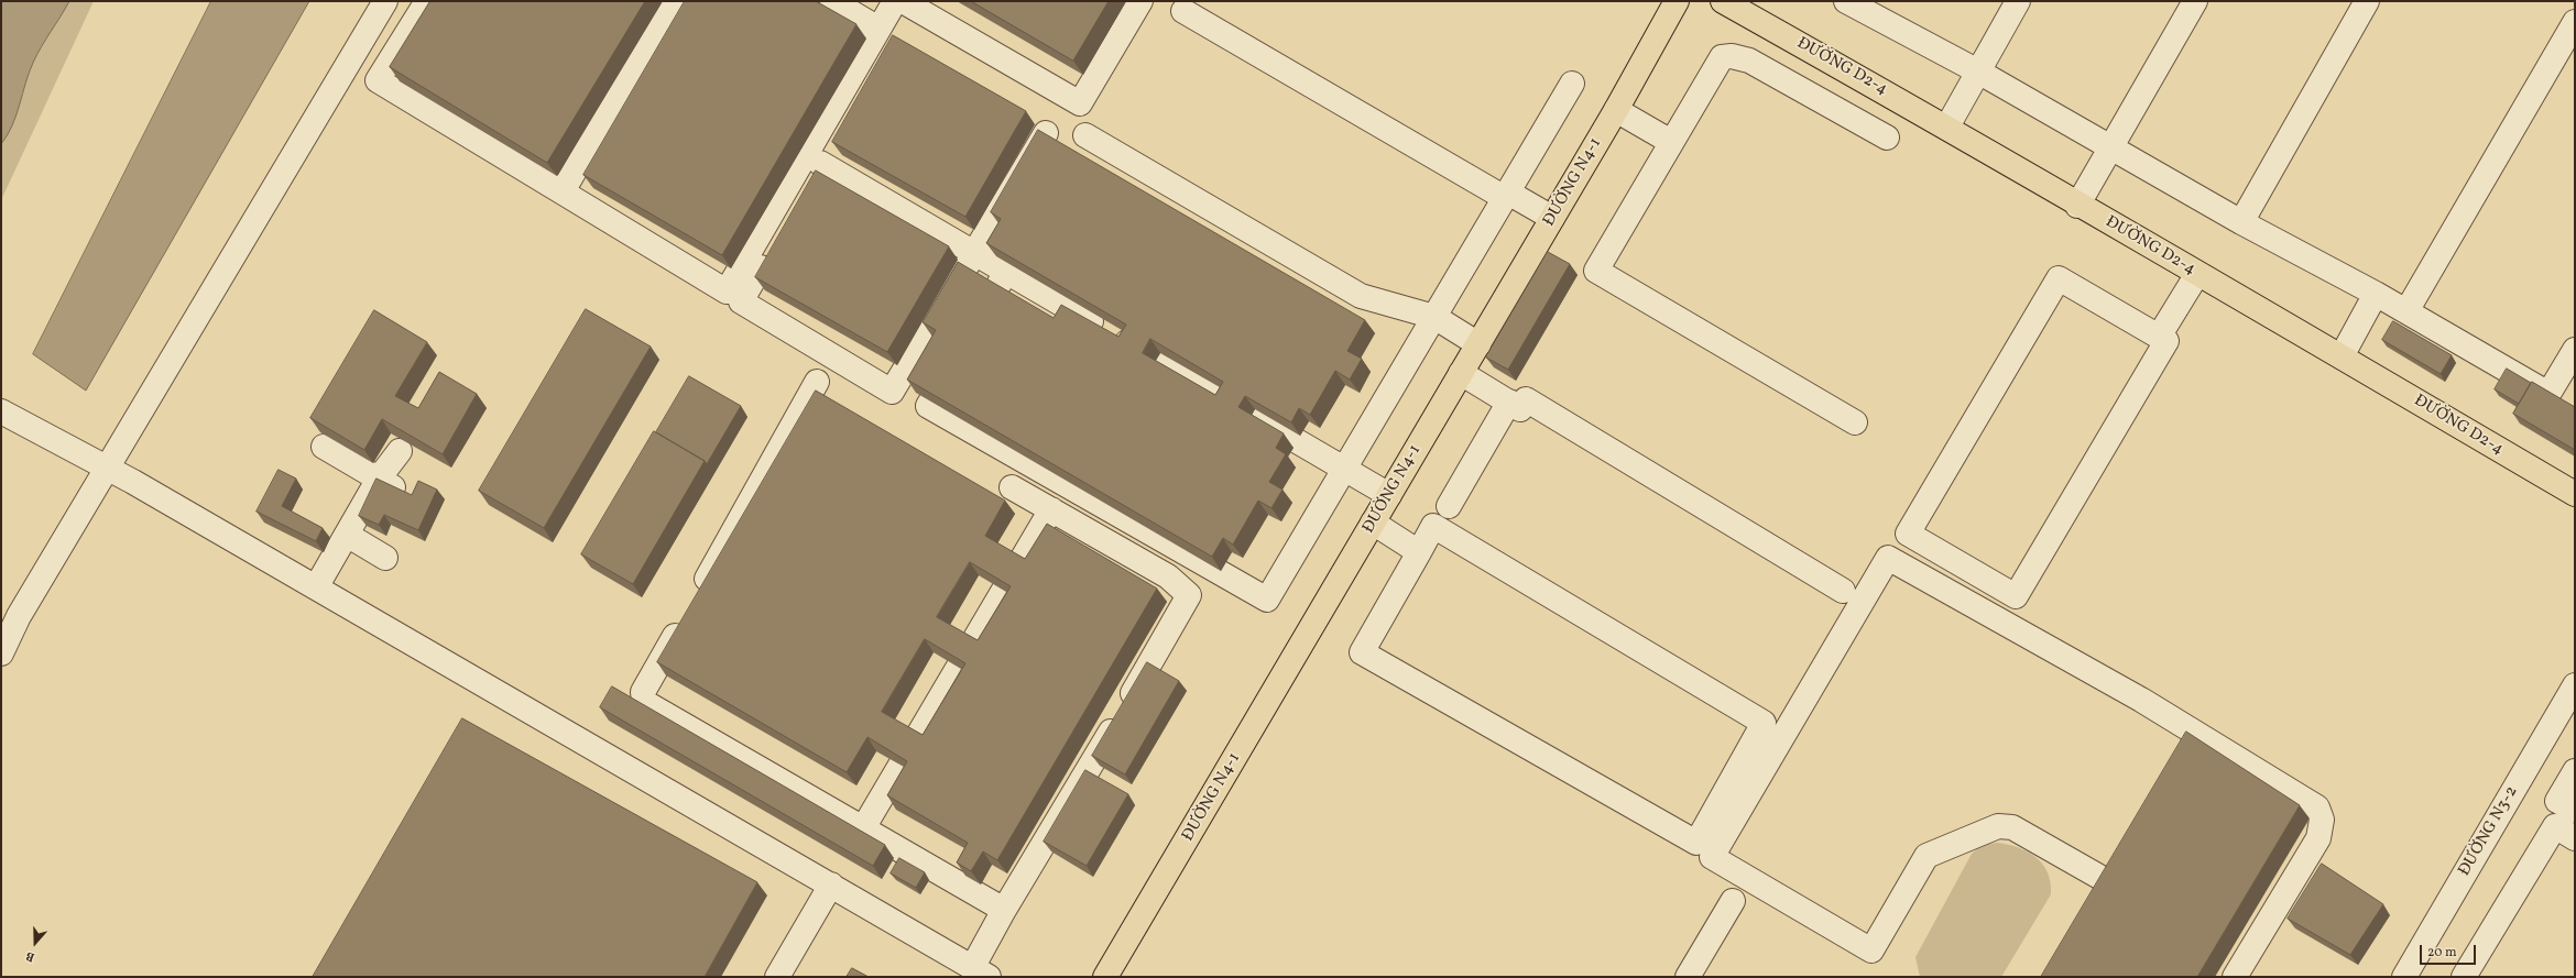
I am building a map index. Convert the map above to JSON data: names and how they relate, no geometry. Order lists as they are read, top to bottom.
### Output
{
  "streets": {
    "main road": ["ĐƯỜNG D2-4", "ĐƯỜNG N4-1"],
    "street": ["ĐƯỜNG N3-2"]
  },
  "scale_bar": "20 m",
  "north": "bottom"
}
